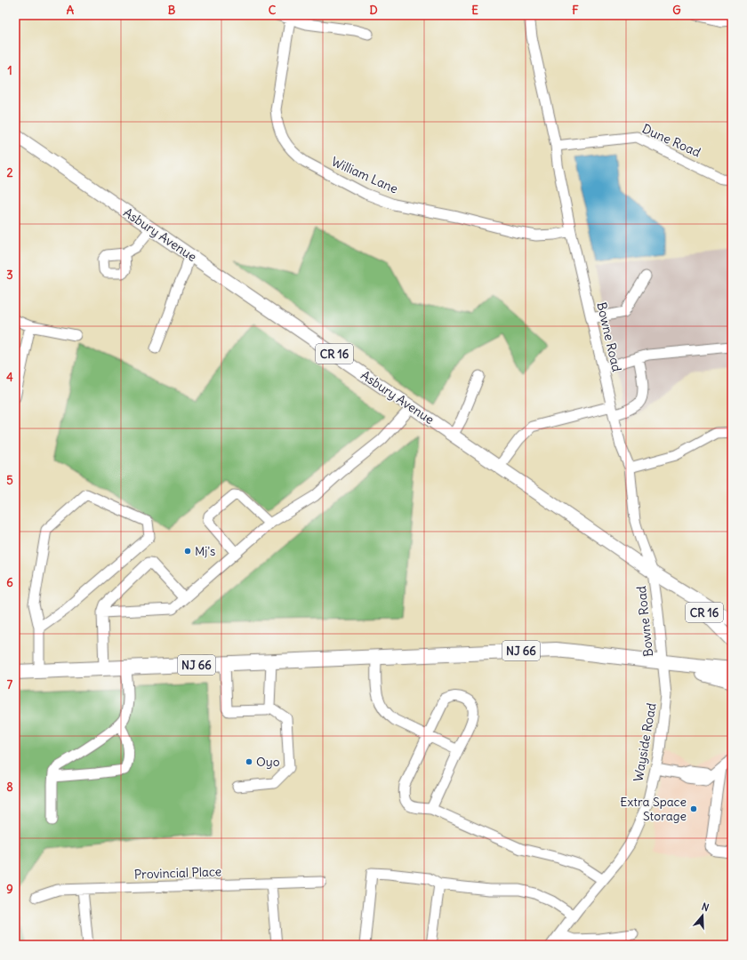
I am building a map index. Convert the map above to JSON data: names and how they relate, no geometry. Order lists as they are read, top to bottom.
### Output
{
  "streets": {
    "highway": ["NJ 66"],
    "main road": ["Asbury Avenue", "CR 16"],
    "street": [
      "Dune Road",
      "William Lane",
      "Bowne Road",
      "Wayside Road",
      "Provincial Place"
    ]
  },
  "crossings": [
    ["Dune Road", "Bowne Road"],
    ["William Lane", "Bowne Road"],
    ["Asbury Avenue", "Bowne Road"],
    ["Bowne Road", "NJ 66"],
    ["Bowne Road", "Wayside Road"],
    ["NJ 66", "Wayside Road"]
  ],
  "places": ["Mj's", "Oyo", "Extra Space Storage"],
  "north": "top",
  "grid": {
    "columns": [
      "A",
      "B",
      "C",
      "D",
      "E",
      "F",
      "G"
    ],
    "rows": [
      "1",
      "2",
      "3",
      "4",
      "5",
      "6",
      "7",
      "8",
      "9"
    ]
  }
}
